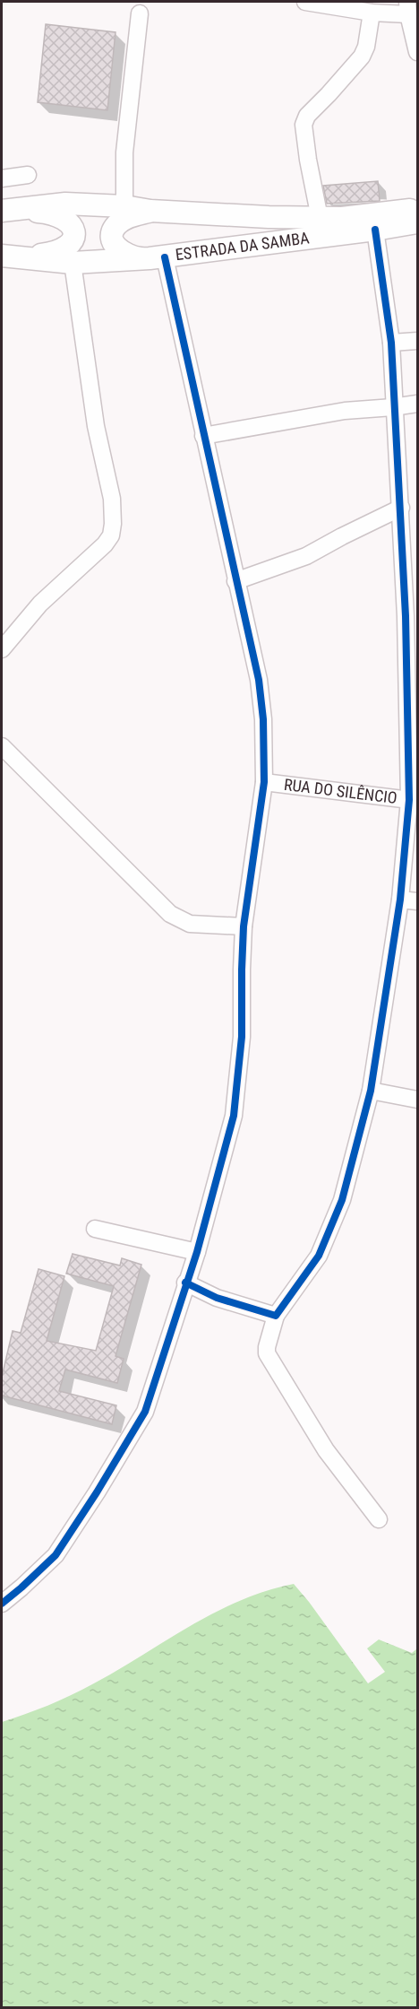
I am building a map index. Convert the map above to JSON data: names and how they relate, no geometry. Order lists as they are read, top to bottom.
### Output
{
  "streets": {
    "main road": ["ESTRADA DA SAMBA"],
    "street": ["RUA DO SILÊNCIO"]
  }
}
